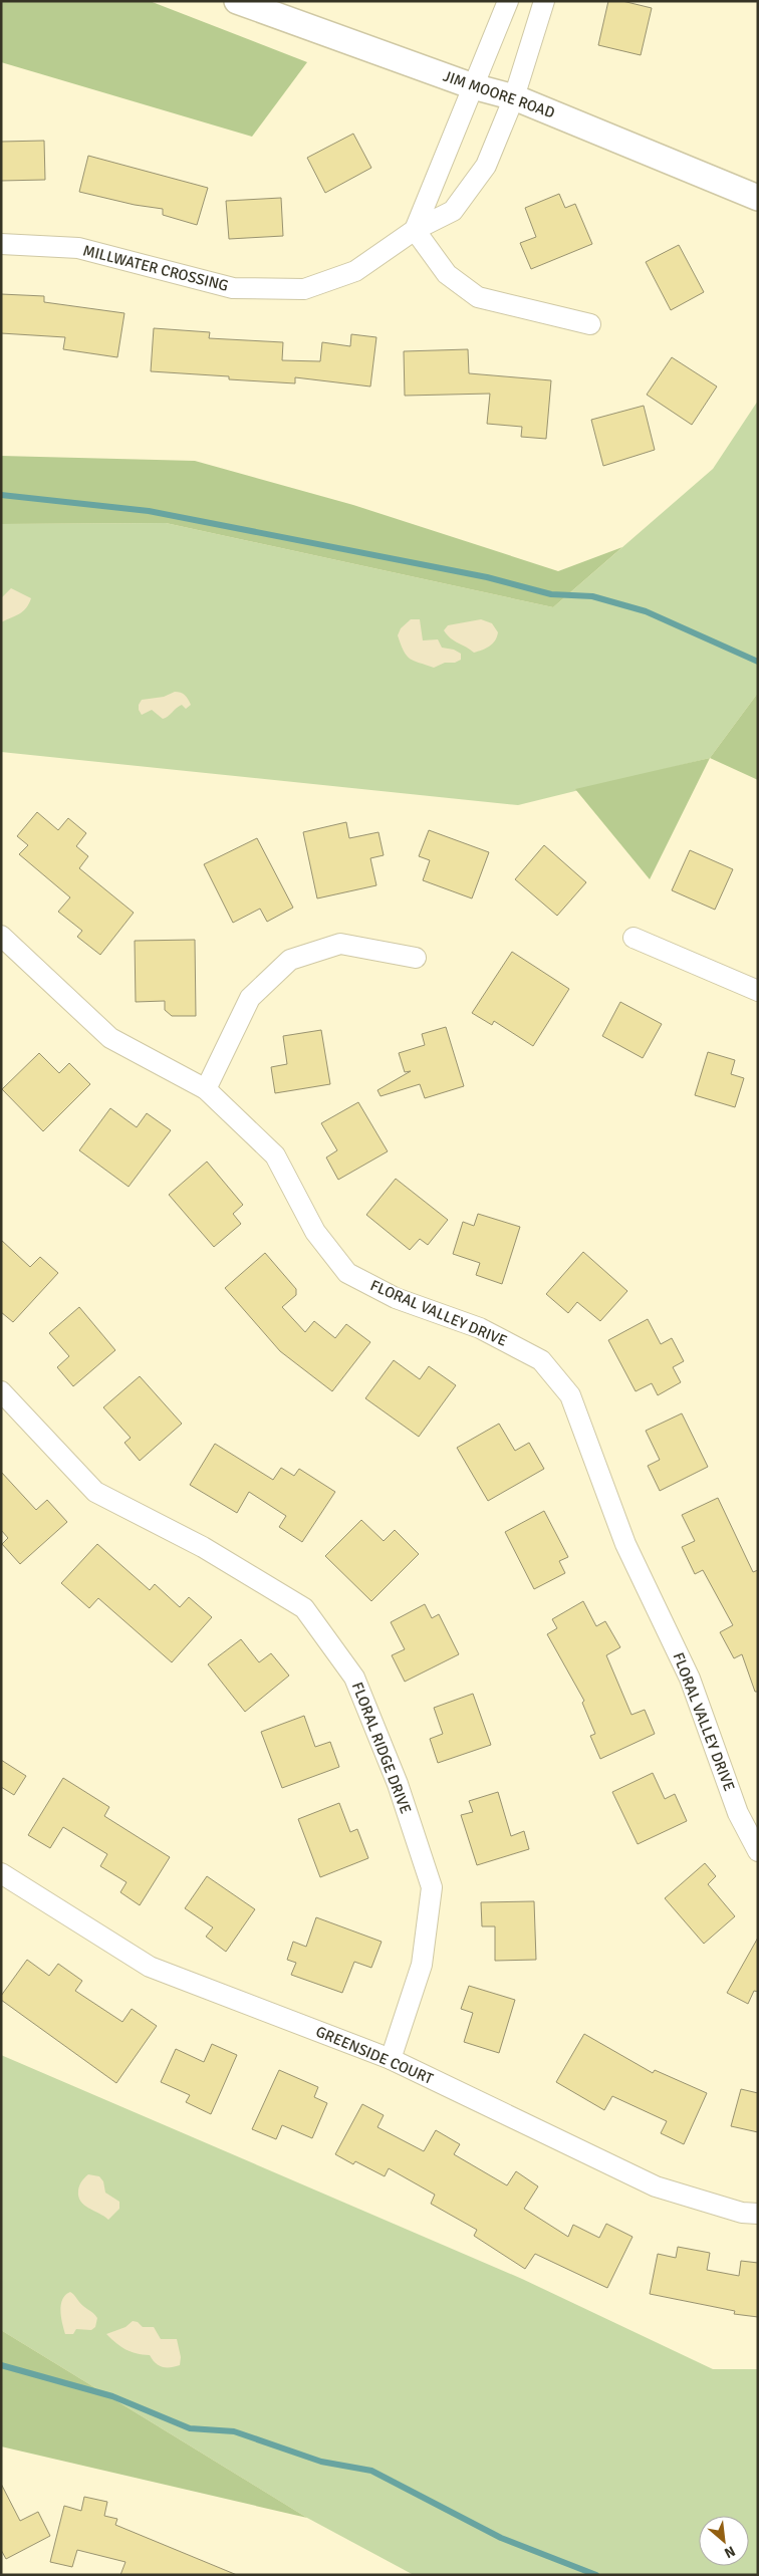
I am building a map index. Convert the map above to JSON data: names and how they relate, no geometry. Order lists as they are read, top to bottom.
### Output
{
  "streets": {
    "street": [
      "JIM MOORE ROAD",
      "MILLWATER CROSSING",
      "FLORAL VALLEY DRIVE",
      "FLORAL RIDGE DRIVE",
      "GREENSIDE COURT"
    ]
  },
  "crossings": [
    ["JIM MOORE ROAD", "MILLWATER CROSSING"],
    ["FLORAL RIDGE DRIVE", "GREENSIDE COURT"]
  ],
  "north": "bottom right"
}
